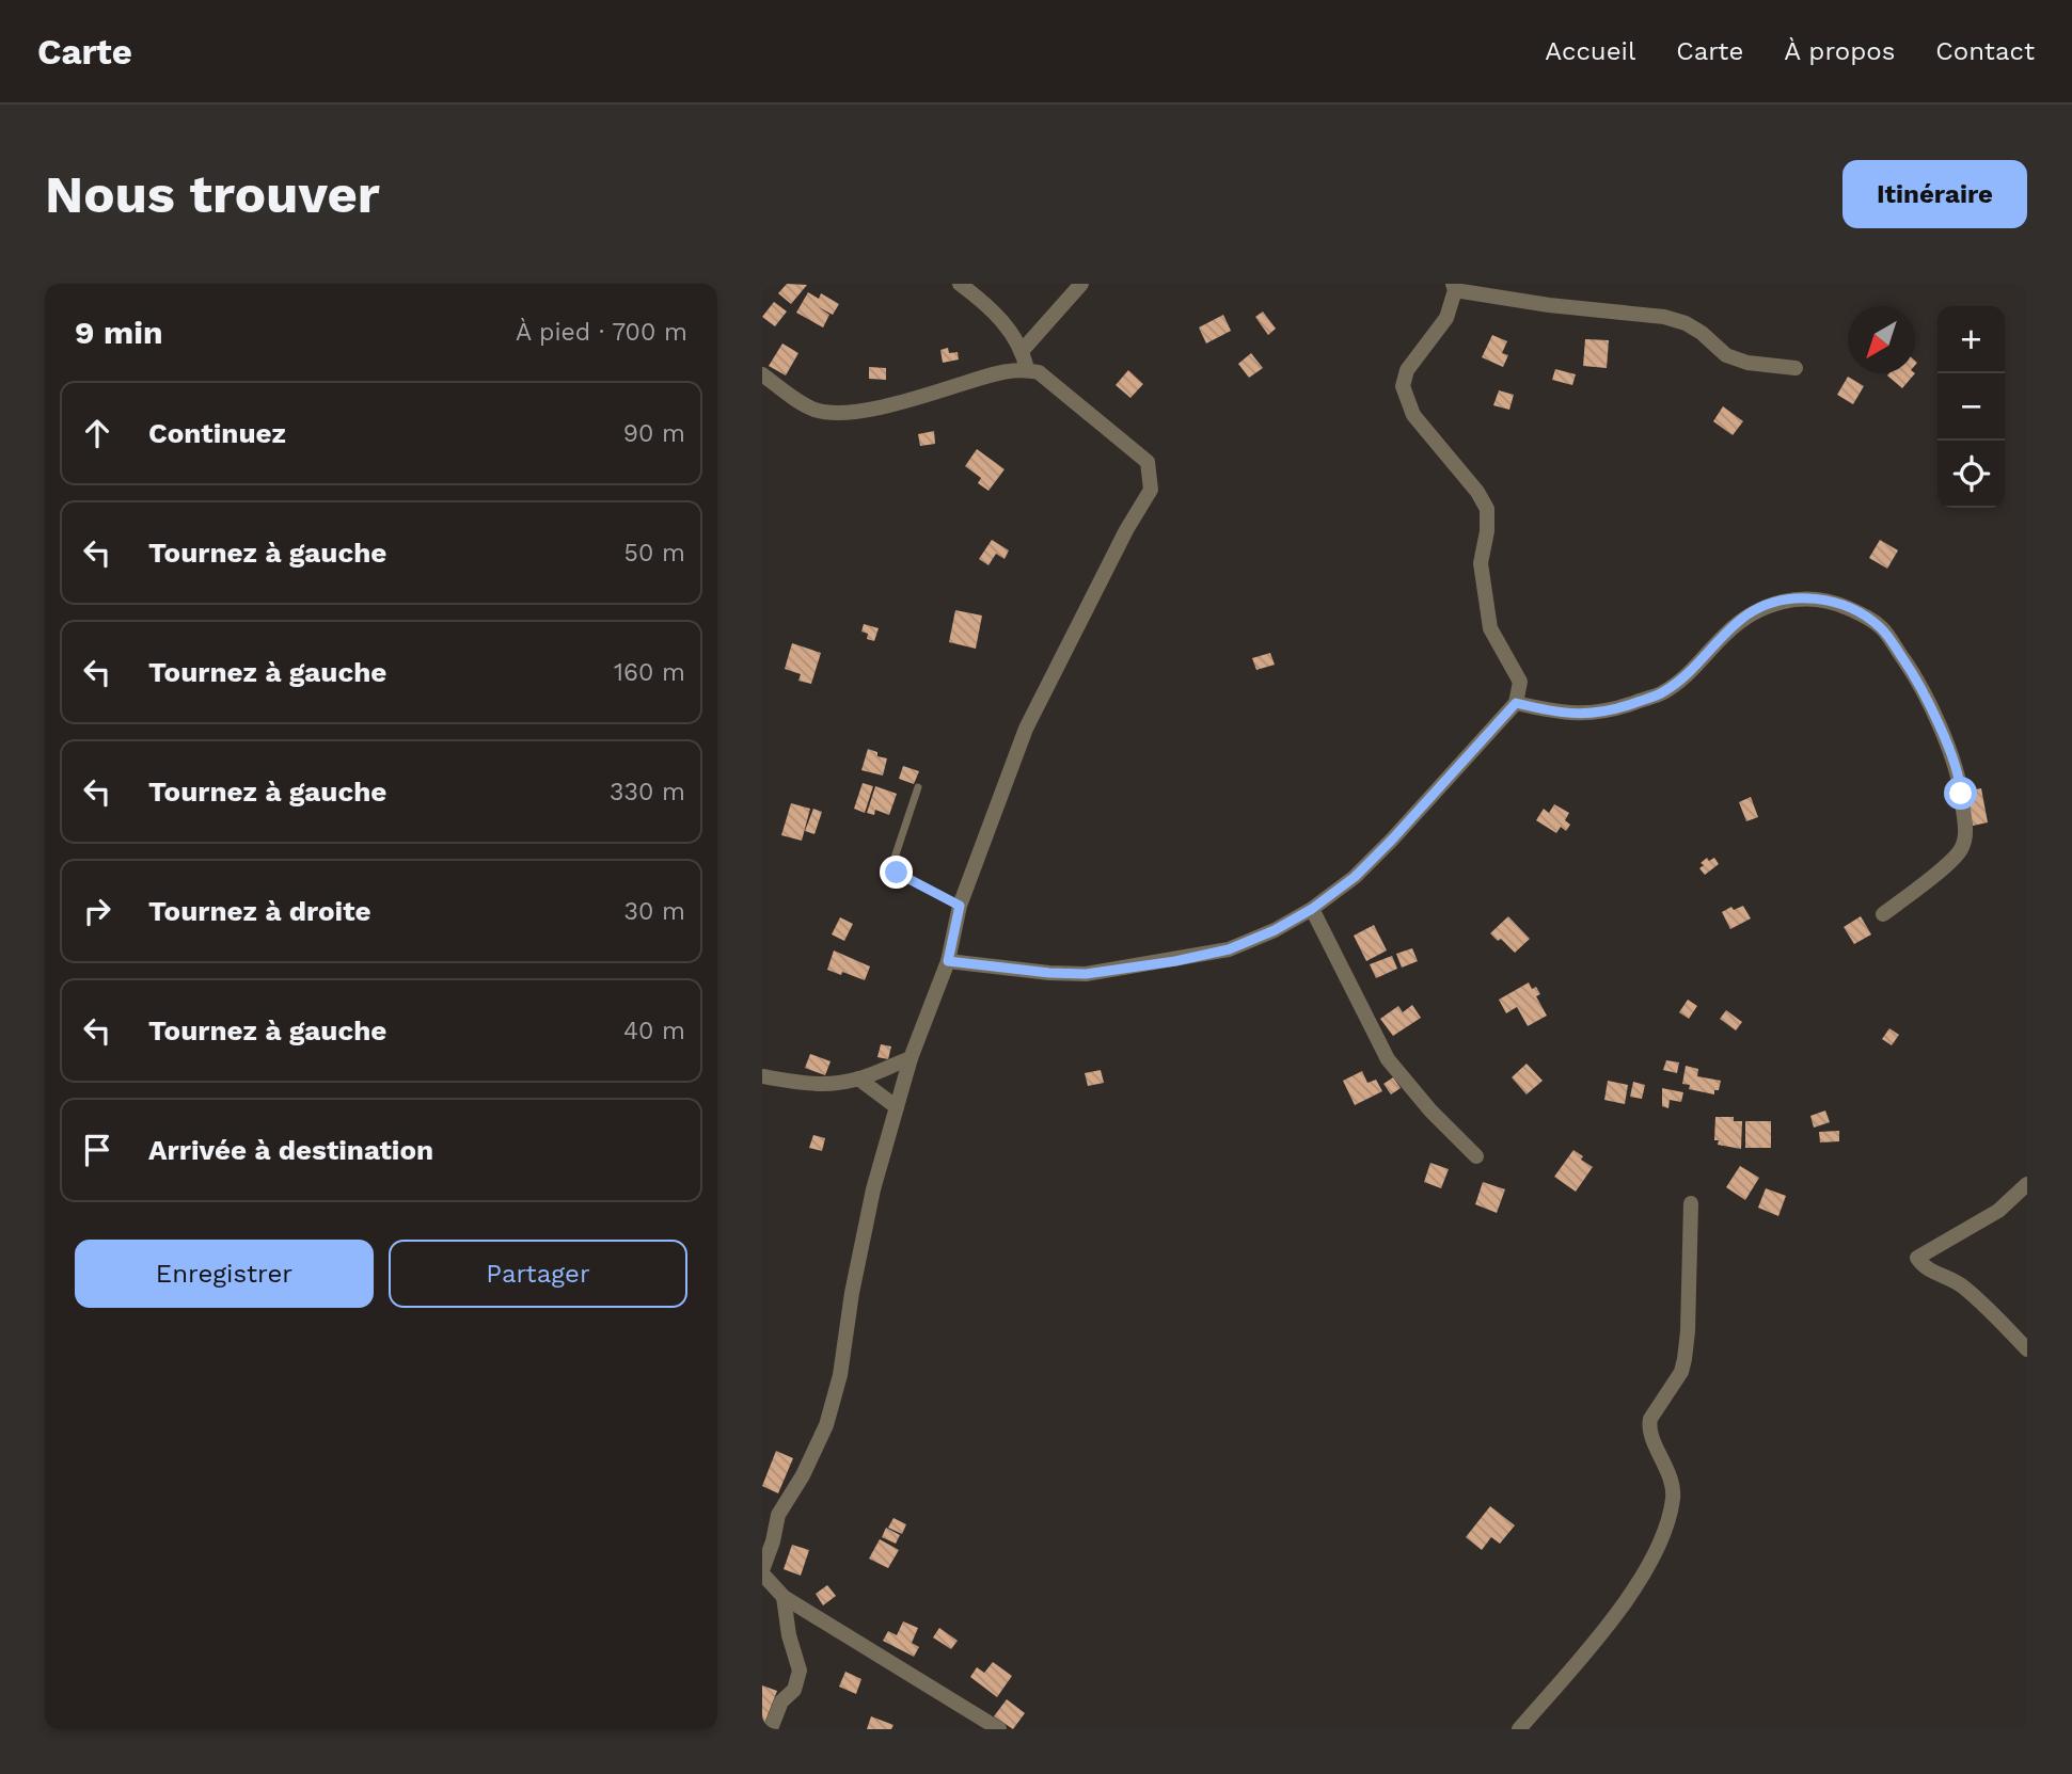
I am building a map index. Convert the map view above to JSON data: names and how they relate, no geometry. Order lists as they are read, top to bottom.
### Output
{
  "north": "bottom left",
  "page": {
    "header": "Carte",
    "nav": [
      "Accueil",
      "Carte",
      "À propos",
      "Contact"
    ],
    "buttons": [
      "Itinéraire",
      ["Enregistrer", "Partager"]
    ],
    "title": "Nous trouver",
    "heading": ["9 min", "À pied · 700 m"],
    "map_buttons": ["+", "−"],
    "list": [
      ["Continuez", "90 m"],
      ["Tournez à gauche", "50 m"],
      ["Tournez à gauche", "160 m"],
      ["Tournez à gauche", "330 m"],
      ["Tournez à droite", "30 m"],
      ["Tournez à gauche", "40 m"],
      "Arrivée à destination"
    ]
  }
}
